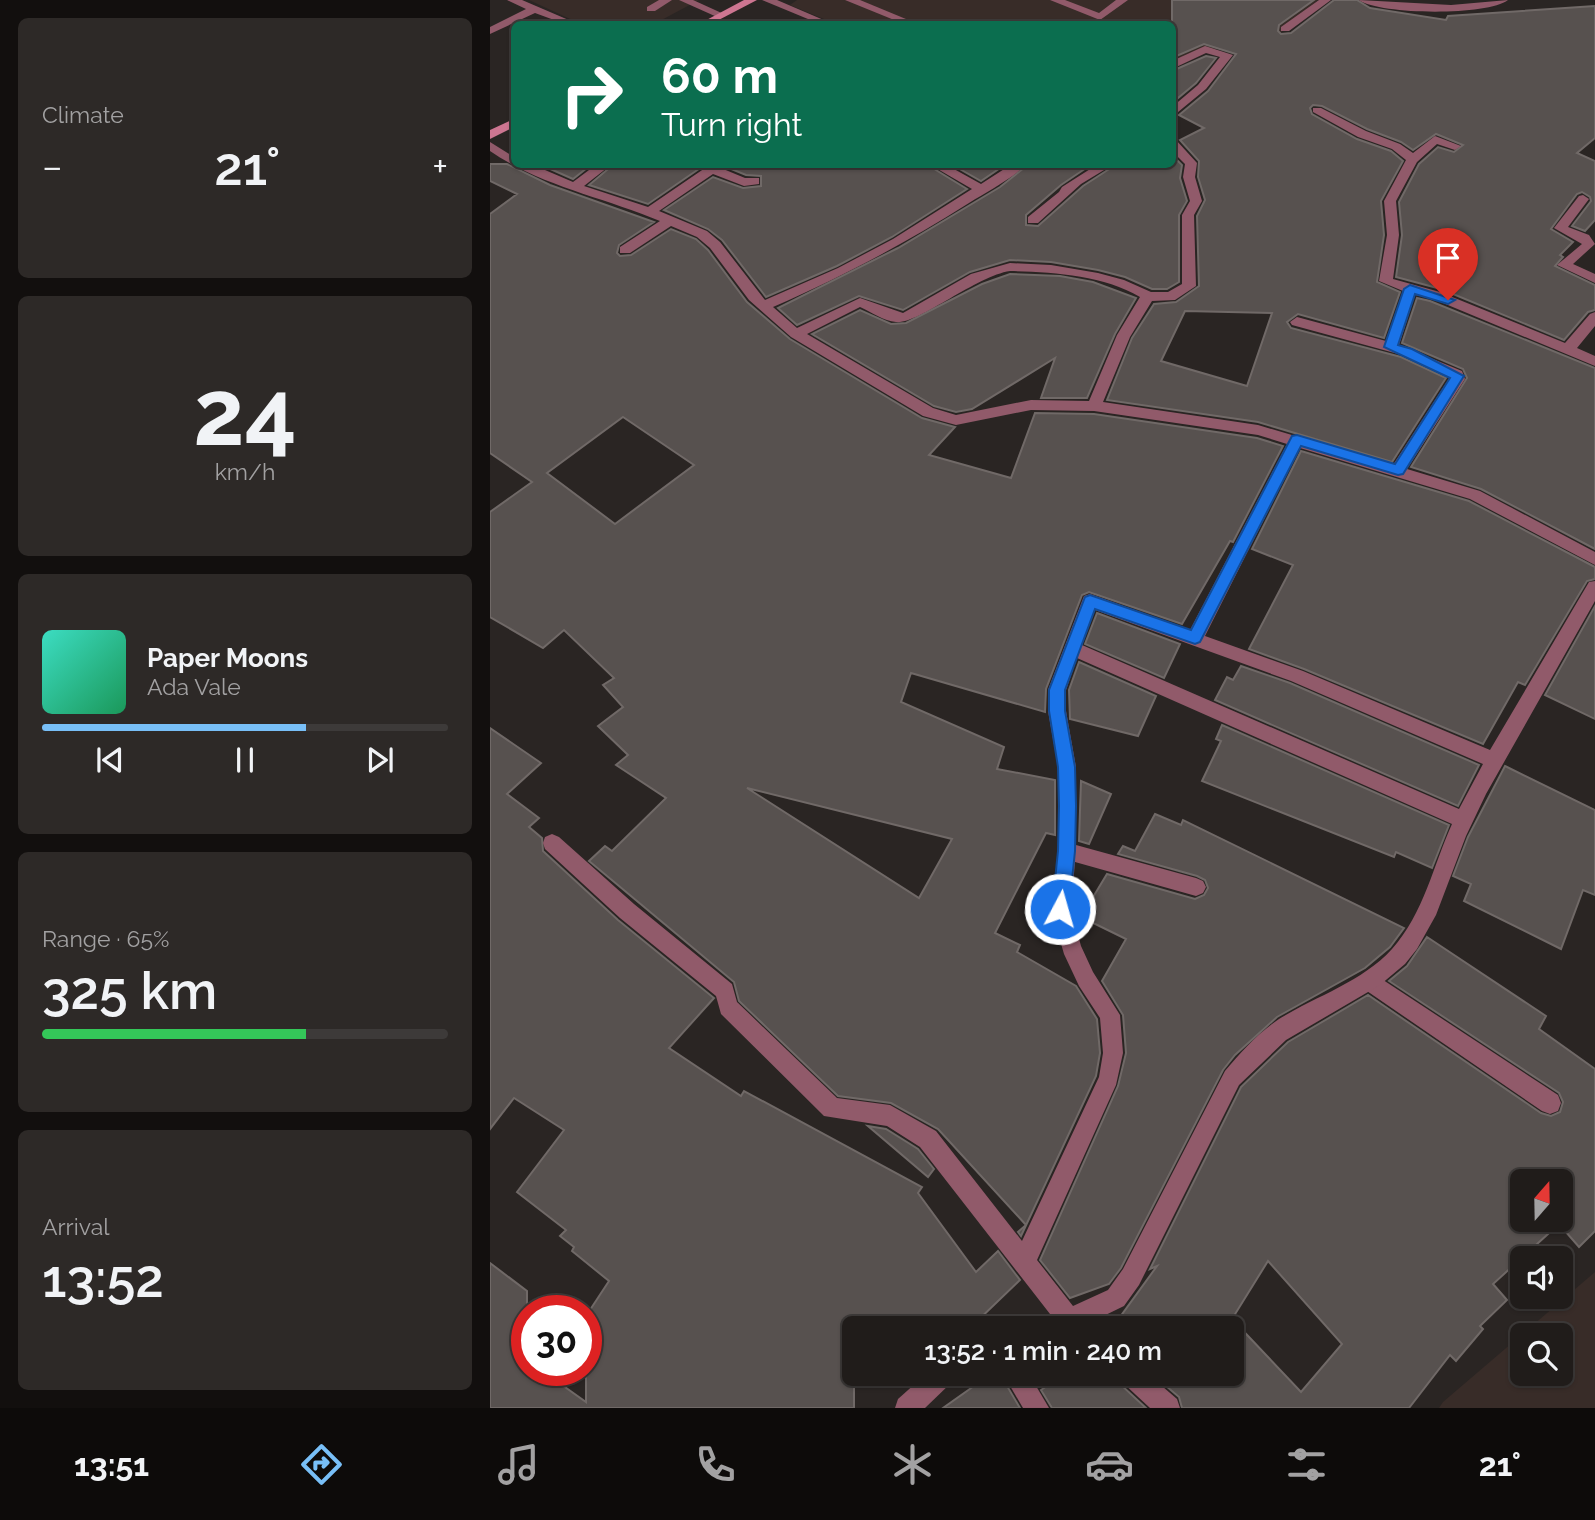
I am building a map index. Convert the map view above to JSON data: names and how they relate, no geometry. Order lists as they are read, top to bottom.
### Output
{
  "north": "top",
  "page": {
    "tile": [
      "Climate",
      ["24", "km/h"],
      ["Range · 65%", "325 km"],
      ["Arrival", "13:52"]
    ],
    "turn": ["60 m", "Turn right"],
    "heat": ["−", "21°", "+"],
    "song": ["Paper Moons", "Ada Vale"],
    "limit": "30",
    "trip": "13:52 · 1 min · 240 m",
    "tabs": ["13:51", "21°"]
  }
}
